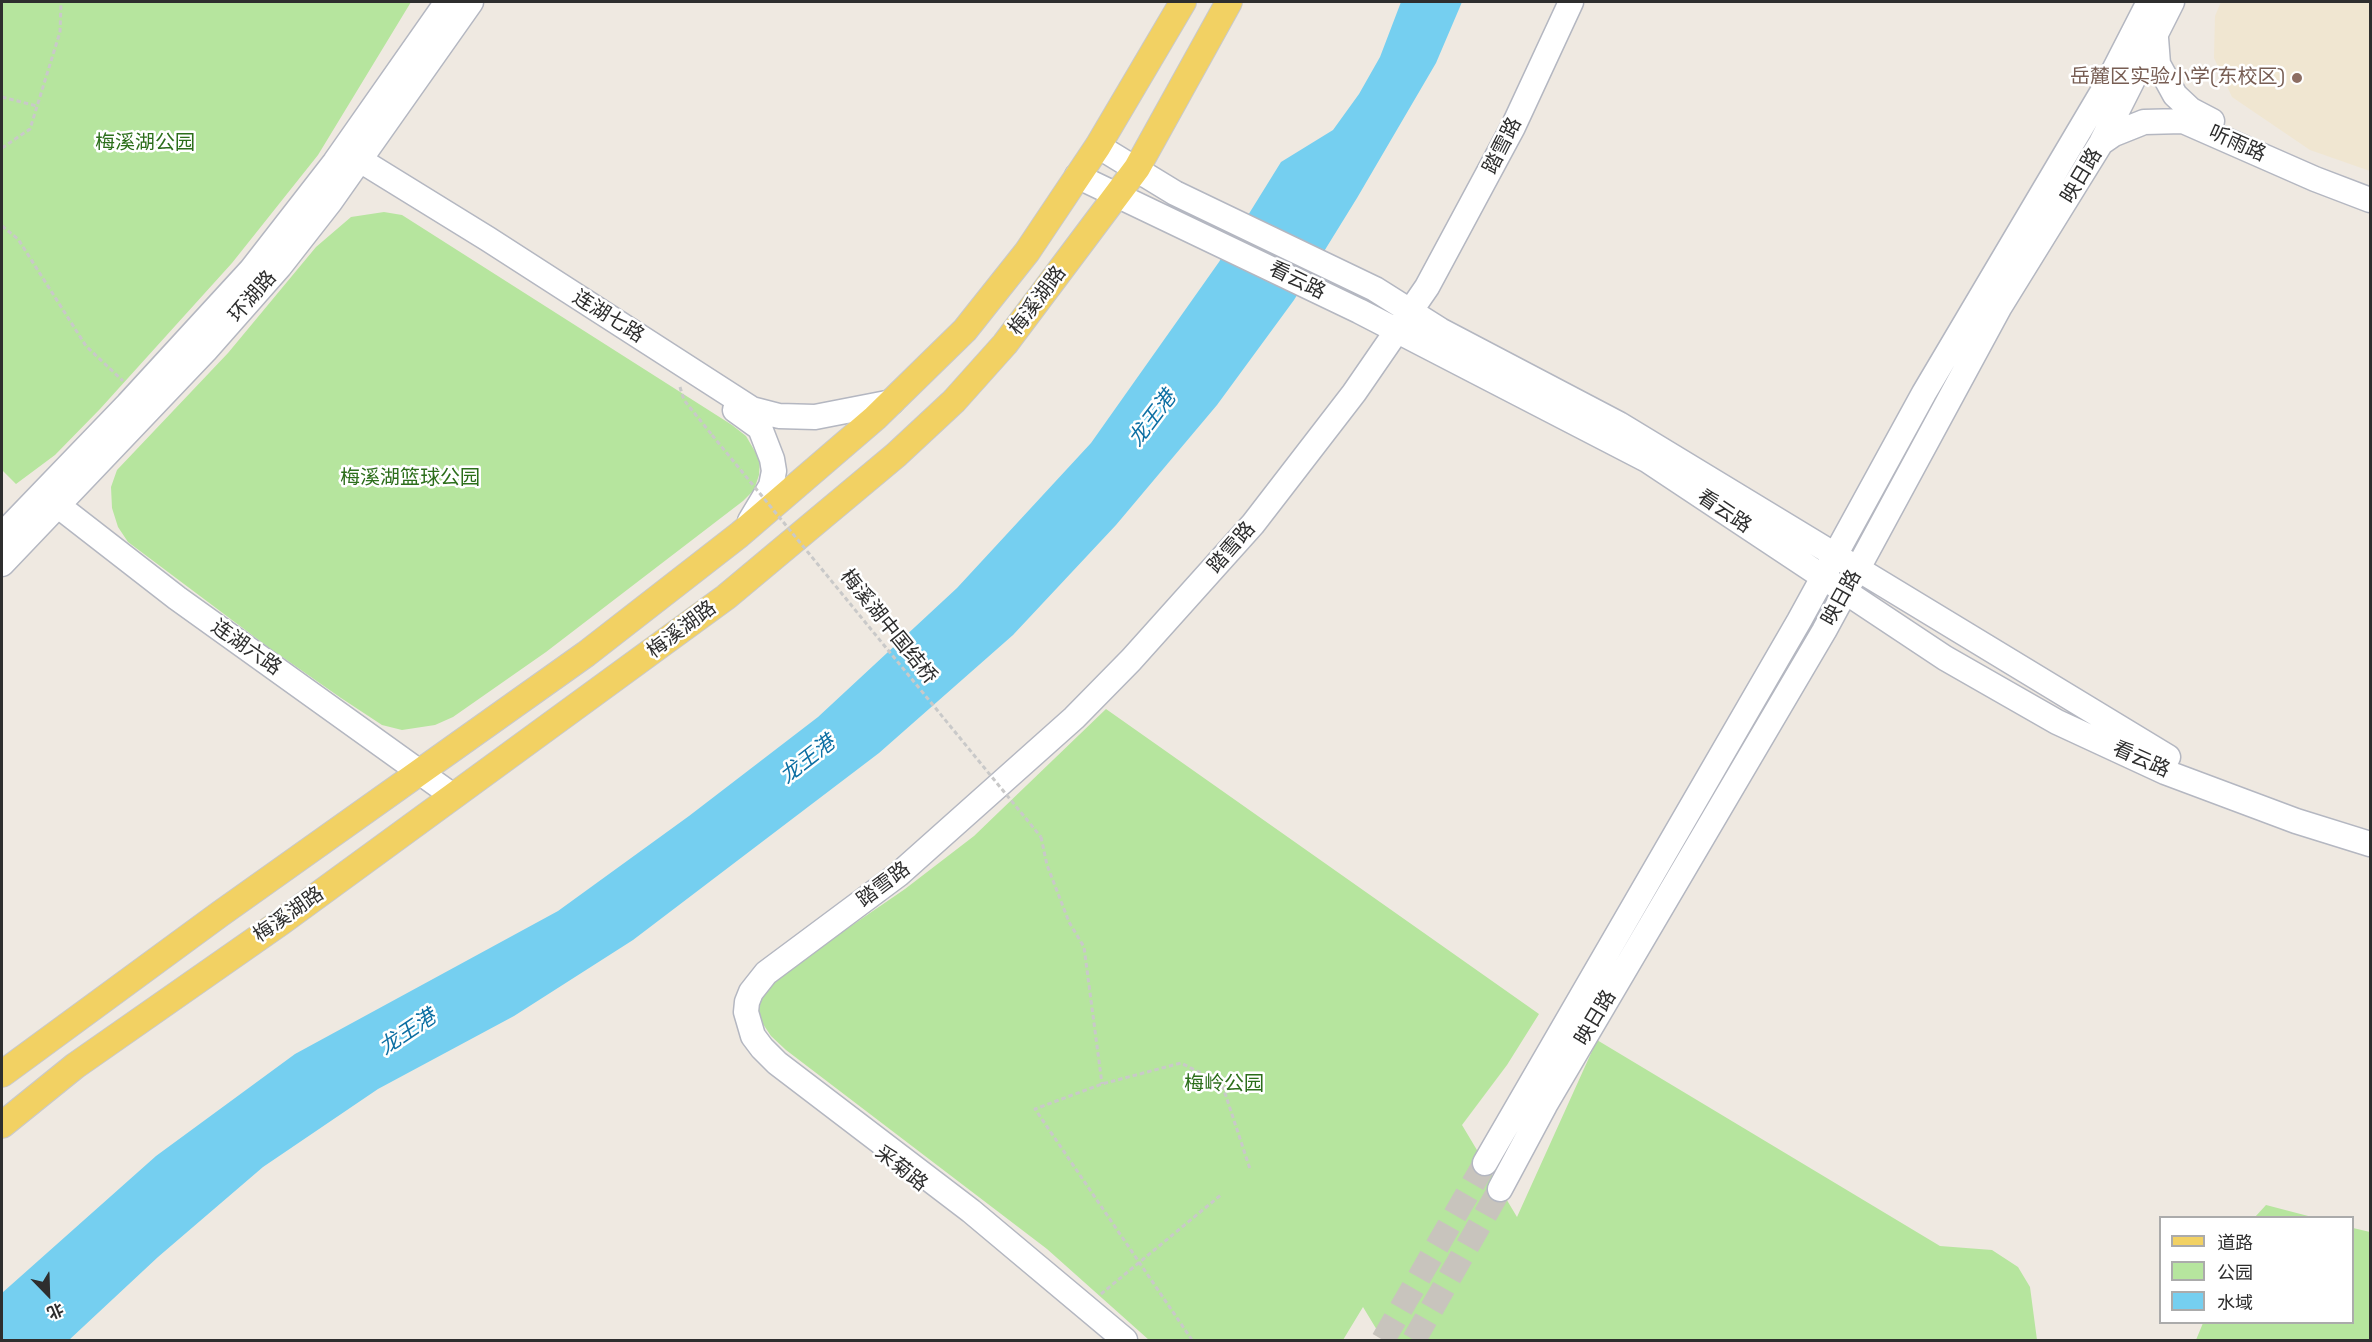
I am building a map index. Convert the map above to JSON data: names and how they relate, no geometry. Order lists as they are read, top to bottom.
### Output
{
  "streets": {
    "main road": [
      "听雨路",
      "踏雪路",
      "映日路",
      "看云路",
      "环湖路",
      "梅溪湖路",
      "连湖七路",
      "连湖六路",
      "采菊路"
    ],
    "path": ["梅溪湖中国结桥"]
  },
  "crossings": [
    ["听雨路", "映日路"],
    ["踏雪路", "看云路"],
    ["踏雪路", "采菊路"],
    ["映日路", "看云路"],
    ["看云路", "梅溪湖路"],
    ["环湖路", "连湖七路"],
    ["环湖路", "连湖六路"],
    ["梅溪湖路", "连湖七路"],
    ["梅溪湖路", "连湖六路"],
    ["连湖七路", "梅溪湖中国结桥"]
  ],
  "water": ["龙王港"],
  "parks": ["梅溪湖公园", "梅溪湖篮球公园", "梅岭公园"],
  "places": ["岳麓区实验小学(东校区)"],
  "legend": ["道路", "公园", "水域"],
  "north": "bottom right"
}
